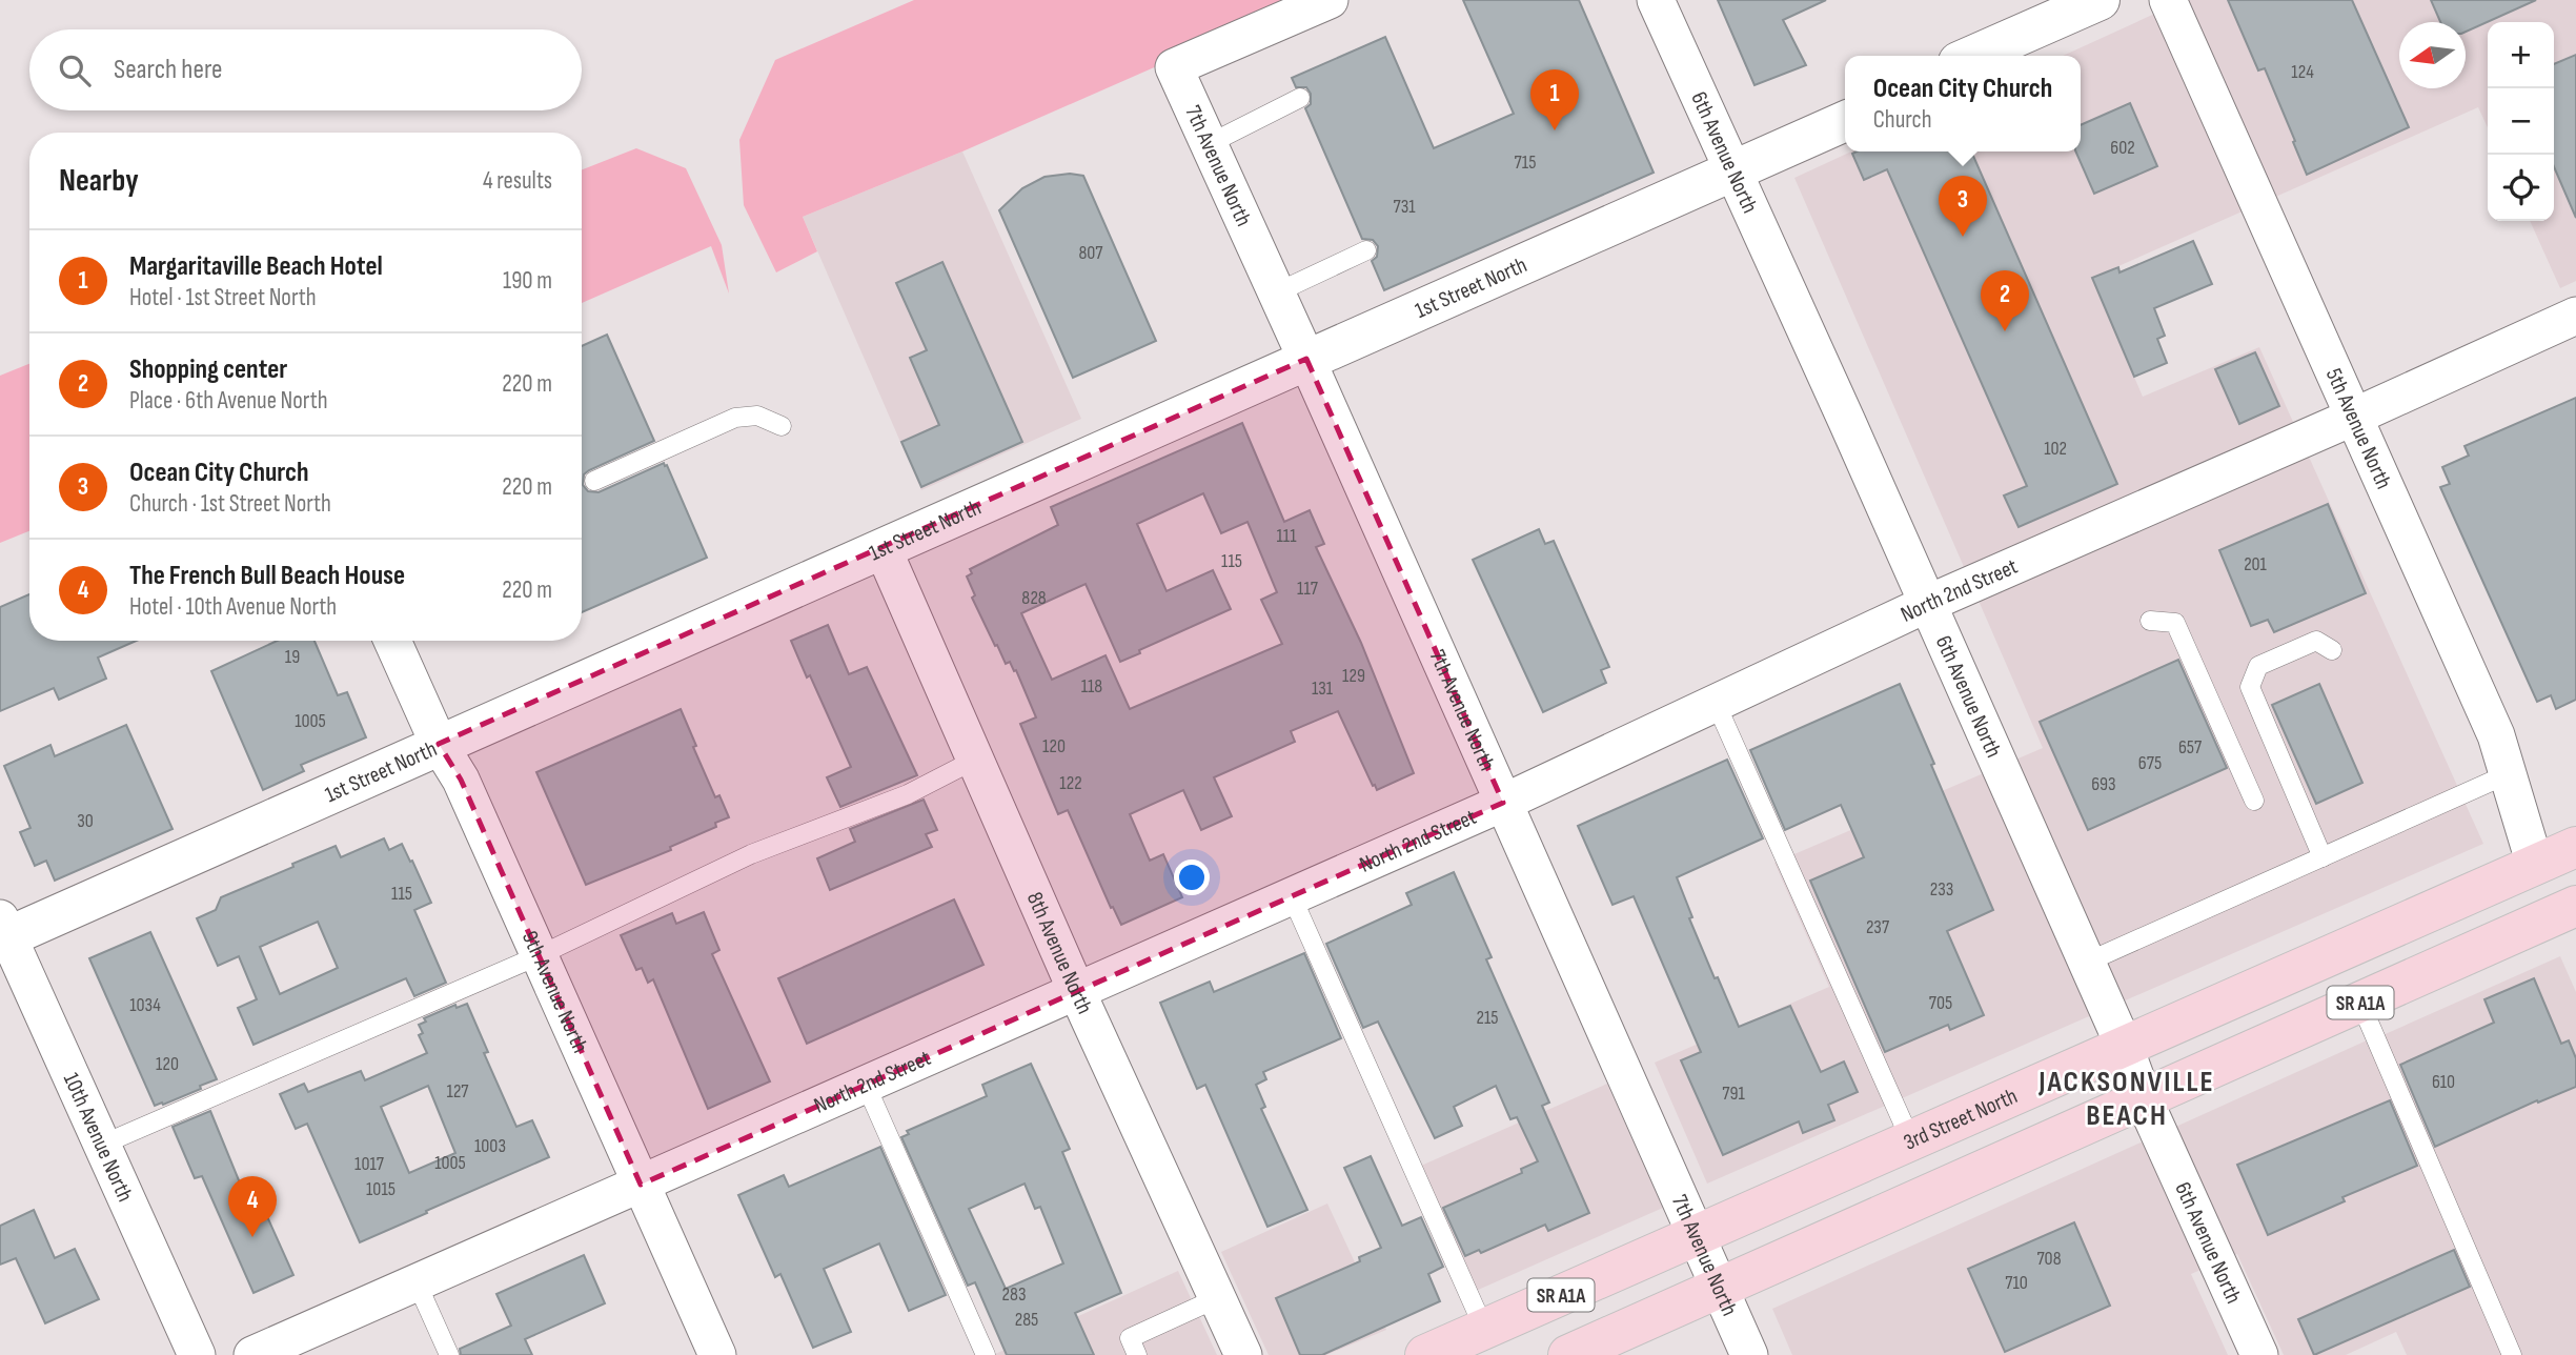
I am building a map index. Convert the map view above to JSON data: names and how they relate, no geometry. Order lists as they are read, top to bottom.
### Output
{
  "streets": {
    "main road": ["SR A1A", "3rd Street North"],
    "street": [
      "6th Avenue North",
      "7th Avenue North",
      "1st Street North",
      "5th Avenue North",
      "North 2nd Street",
      "8th Avenue North",
      "9th Avenue North",
      "10th Avenue North"
    ]
  },
  "crossings": [
    ["6th Avenue North", "1st Street North"],
    ["6th Avenue North", "North 2nd Street"],
    ["6th Avenue North", "SR A1A"],
    ["6th Avenue North", "3rd Street North"],
    ["7th Avenue North", "1st Street North"],
    ["7th Avenue North", "North 2nd Street"],
    ["7th Avenue North", "SR A1A"],
    ["7th Avenue North", "3rd Street North"],
    ["1st Street North", "8th Avenue North"],
    ["1st Street North", "9th Avenue North"],
    ["1st Street North", "10th Avenue North"],
    ["5th Avenue North", "North 2nd Street"],
    ["5th Avenue North", "3rd Street North"],
    ["North 2nd Street", "8th Avenue North"],
    ["North 2nd Street", "9th Avenue North"]
  ],
  "districts": ["JACKSONVILLE BEACH"],
  "house_numbers": [
    "124",
    "602",
    "715",
    "731",
    "807",
    "102",
    "111",
    "115",
    "201",
    "117",
    "828",
    "19",
    "129",
    "118",
    "131",
    "1005",
    "120",
    "657",
    "675",
    "122",
    "693",
    "30",
    "233",
    "115",
    "237",
    "705",
    "1034",
    "215",
    "120",
    "610",
    "127",
    "791",
    "1003",
    "1005",
    "1017",
    "1015",
    "708",
    "710",
    "283",
    "285"
  ],
  "north": "left",
  "page": {
    "map_buttons": ["+", "−"],
    "search": "Search here",
    "popup": ["Ocean City Church", "Church"],
    "pins": [
      "1",
      "3",
      "2",
      "4"
    ],
    "heading": ["Nearby", "4 results"],
    "list": [
      {
        "mark": "1",
        "name": "Margaritaville Beach Hotel",
        "note": "Hotel · 1st Street North",
        "value": "190 m"
      },
      {
        "mark": "2",
        "name": "Shopping center",
        "note": "Place · 6th Avenue North",
        "value": "220 m"
      },
      {
        "mark": "3",
        "name": "Ocean City Church",
        "note": "Church · 1st Street North",
        "value": "220 m"
      },
      {
        "mark": "4",
        "name": "The French Bull Beach House",
        "note": "Hotel · 10th Avenue North",
        "value": "220 m"
      }
    ]
  }
}
